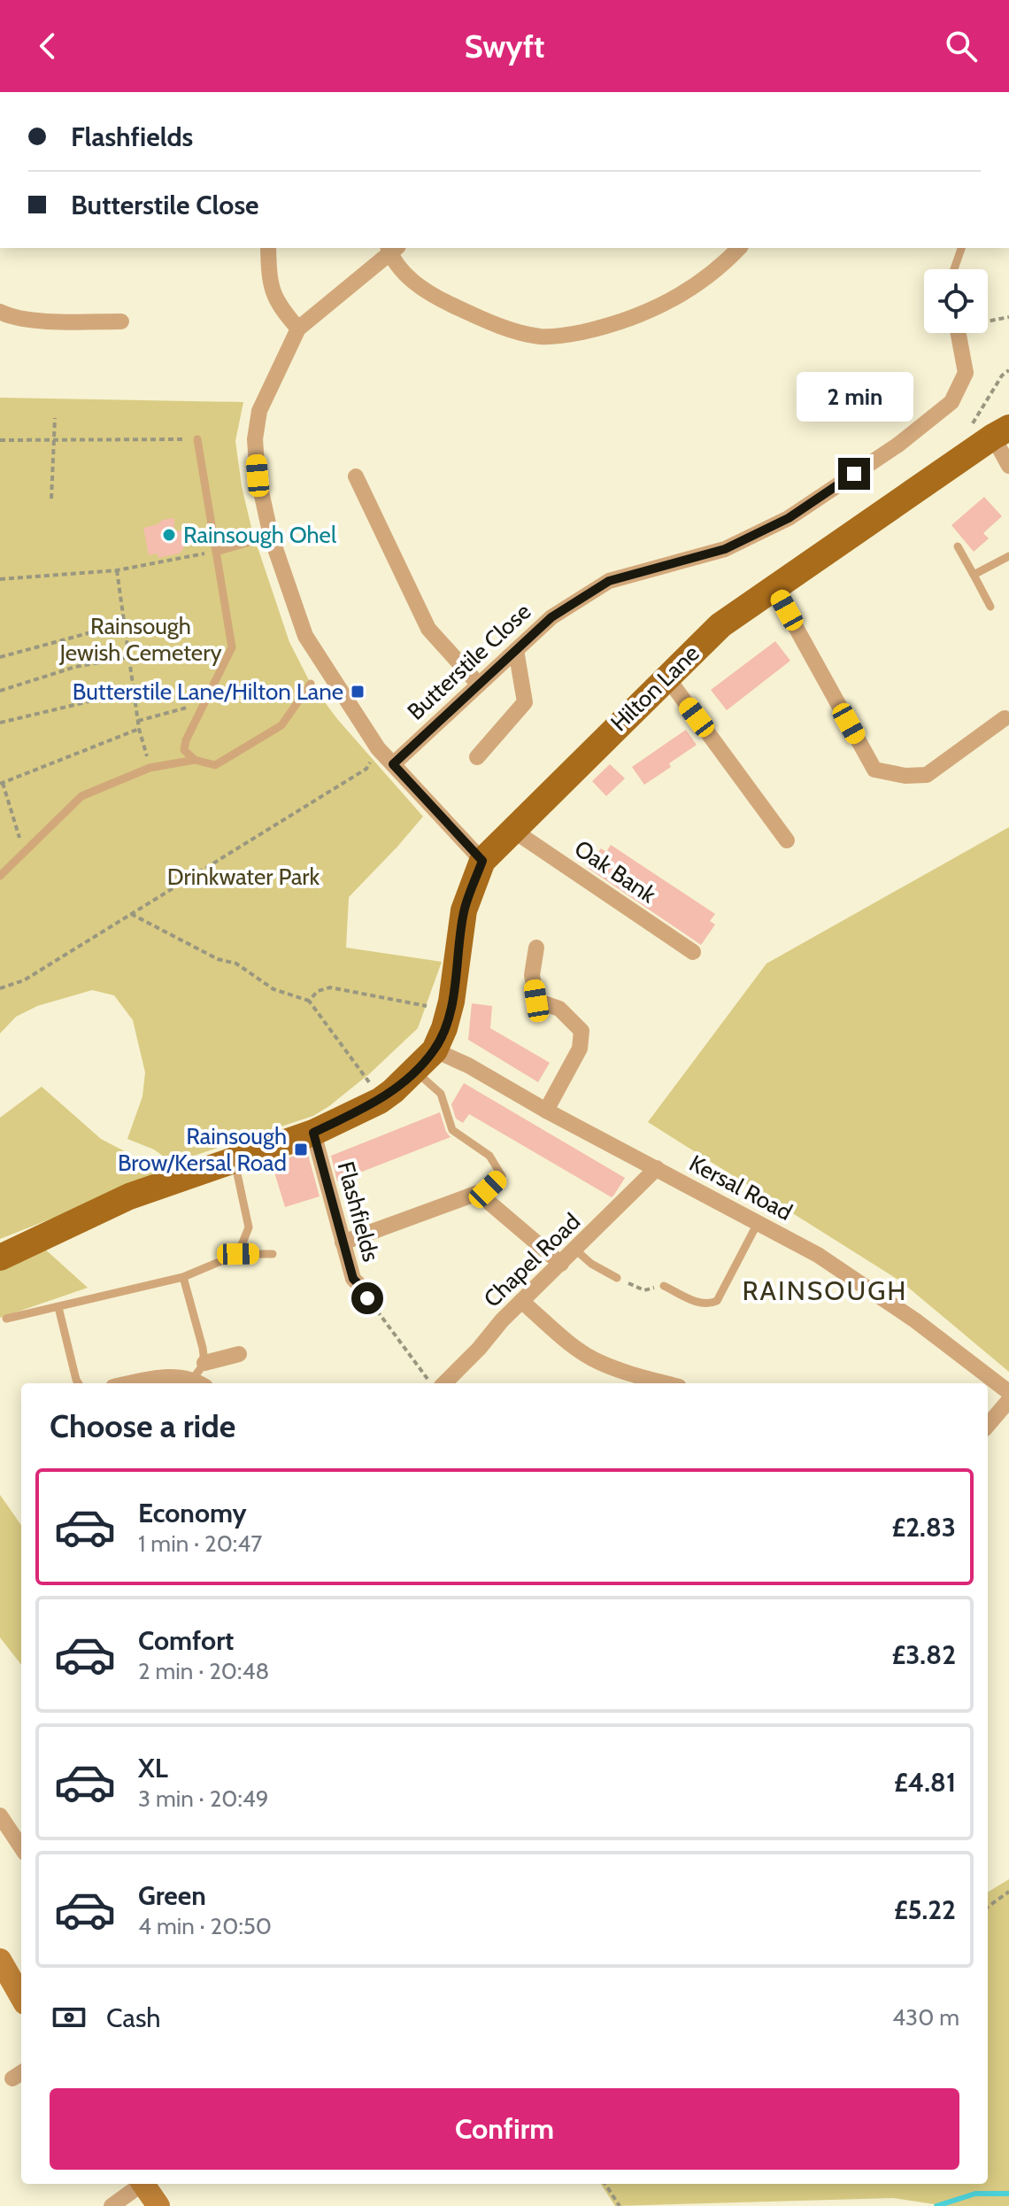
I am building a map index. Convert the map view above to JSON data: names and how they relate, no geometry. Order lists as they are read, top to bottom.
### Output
{
  "streets": {
    "main road": ["Hilton Lane"],
    "street": [
      "Butterstile Close",
      "Oak Bank",
      "Kersal Road",
      "Flashfields",
      "Chapel Road"
    ]
  },
  "crossings": [
    ["Hilton Lane", "Oak Bank"],
    ["Hilton Lane", "Kersal Road"],
    ["Kersal Road", "Chapel Road"]
  ],
  "districts": ["RAINSOUGH"],
  "parks": ["Rainsough Jewish Cemetery", "Drinkwater Park"],
  "places": {
    "other": ["Rainsough Ohel"],
    "transit": ["Butterstile Lane/Hilton Lane", "Rainsough Brow/Kersal Road"]
  },
  "page": {
    "header": "Swyft",
    "banner": ["Flashfields", "Butterstile Close"],
    "bubble": "2 min",
    "heading": "Choose a ride",
    "list": [
      {
        "name": "Economy",
        "note": "1 min · 20:47",
        "value": "£2.83"
      },
      {
        "name": "Comfort",
        "note": "2 min · 20:48",
        "value": "£3.82"
      },
      {
        "name": "XL",
        "note": "3 min · 20:49",
        "value": "£4.81"
      },
      {
        "name": "Green",
        "note": "4 min · 20:50",
        "value": "£5.22"
      }
    ],
    "pay": ["Cash", "430 m"],
    "buttons": "Confirm"
  }
}
